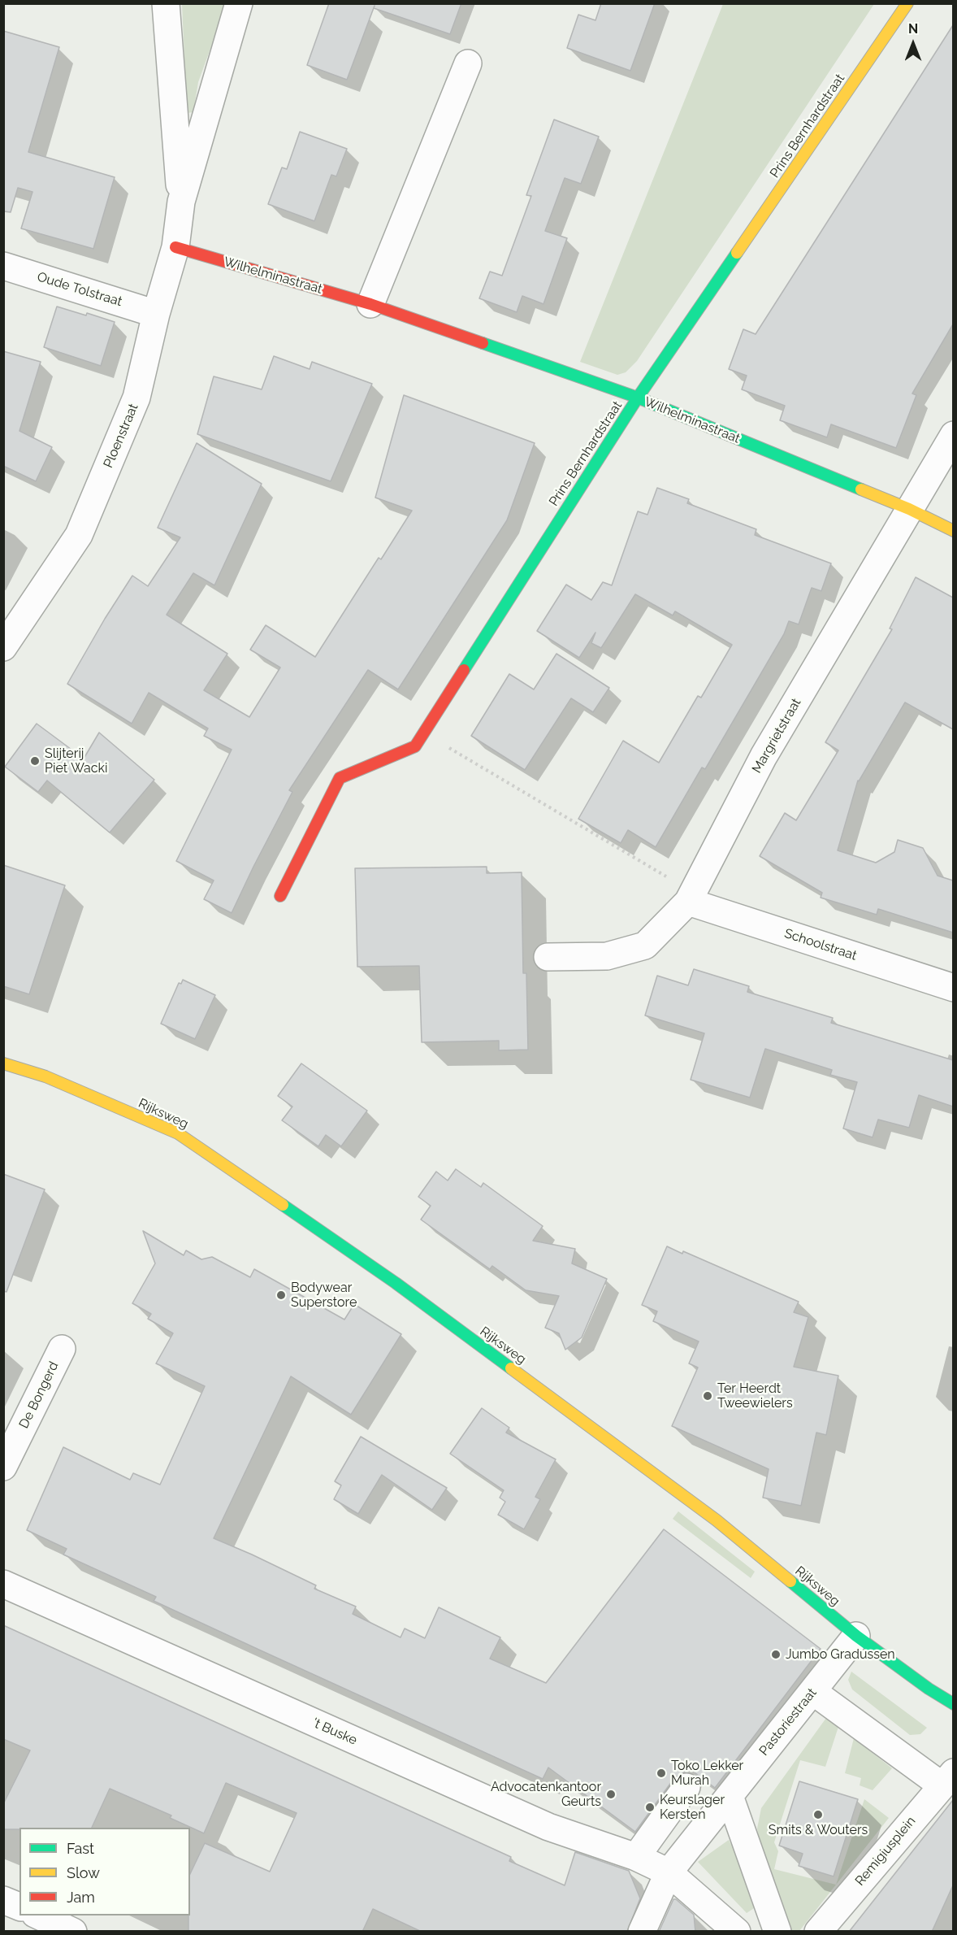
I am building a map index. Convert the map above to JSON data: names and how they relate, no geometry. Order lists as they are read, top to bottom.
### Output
{
  "streets": {
    "street": [
      "Prins Bernhardstraat",
      "Wilhelminastraat",
      "Oude Tolstraat",
      "Ploenstraat",
      "Margrietstraat",
      "Schoolstraat",
      "Rijksweg",
      "De Bongerd",
      "Pastoriestraat",
      "'t Buske",
      "Remigiusplein"
    ]
  },
  "crossings": [
    ["Prins Bernhardstraat", "Wilhelminastraat"],
    ["Wilhelminastraat", "Ploenstraat"],
    ["Wilhelminastraat", "Margrietstraat"],
    ["Oude Tolstraat", "Ploenstraat"],
    ["Margrietstraat", "Schoolstraat"],
    ["Rijksweg", "Pastoriestraat"],
    ["Pastoriestraat", "'t Buske"]
  ],
  "places": [
    "Slijterij Piet Wacki",
    "Bodywear Superstore",
    "Ter Heerdt Tweewielers",
    "Jumbo Gradussen",
    "Toko Lekker Murah",
    "Advocatenkantoor Geurts",
    "Keurslager Kersten",
    "Smits & Wouters"
  ],
  "legend": ["Fast", "Slow", "Jam"],
  "north": "top"
}
